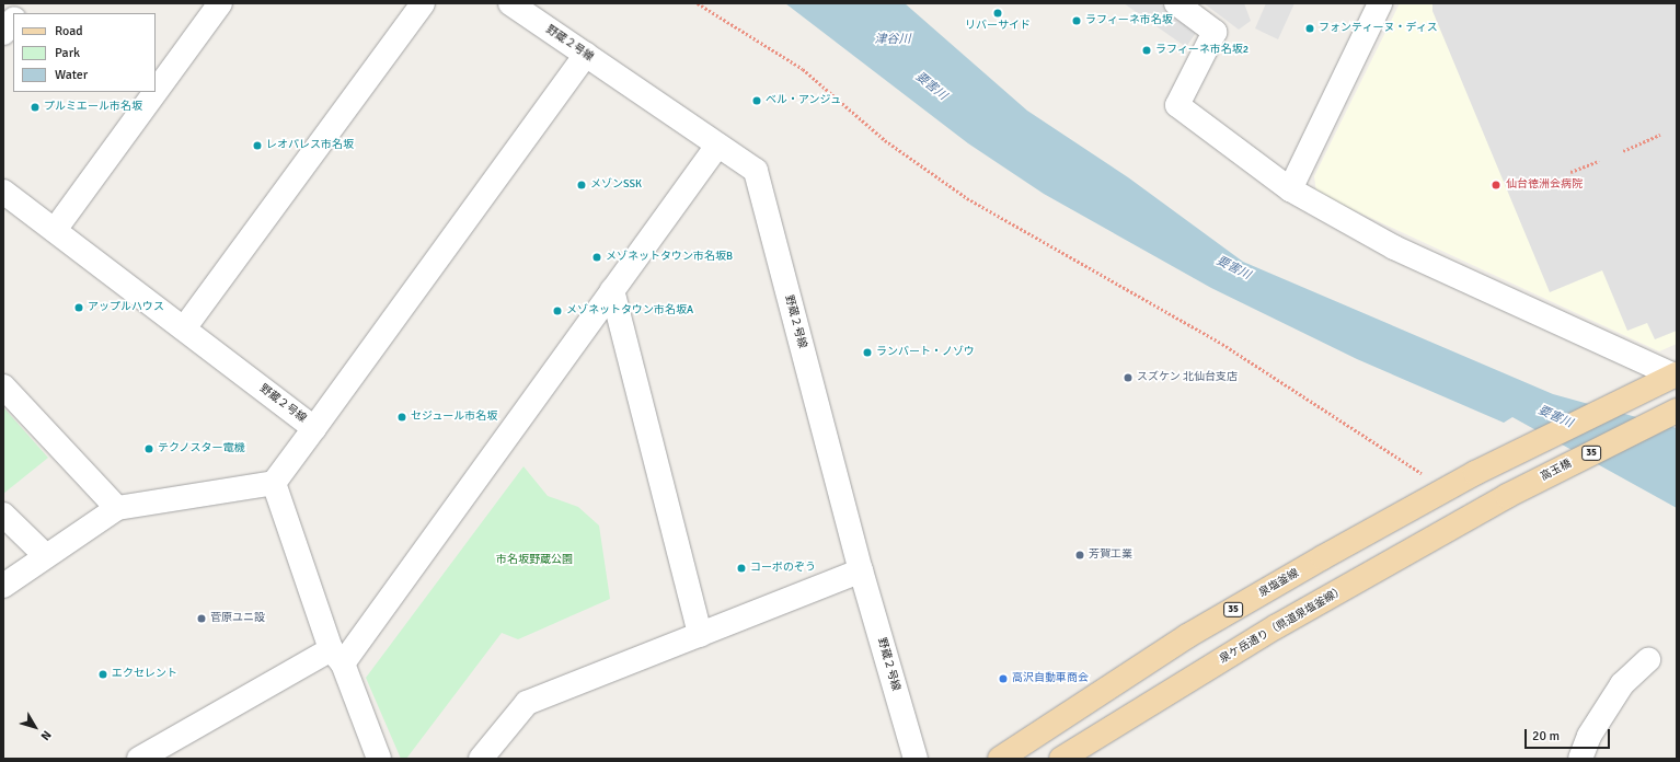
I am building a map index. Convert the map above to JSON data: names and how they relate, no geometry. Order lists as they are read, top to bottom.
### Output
{
  "streets": {
    "main road": [
      "35",
      "高玉橋",
      "泉塩釜線",
      "泉ケ岳通り（県道泉塩釜線）"
    ],
    "street": ["野蔵２号線"]
  },
  "crossings": [
    ["高玉橋", "泉ケ岳通り（県道泉塩釜線）"]
  ],
  "water": ["津谷川", "要害川"],
  "parks": ["市名坂野蔵公園"],
  "places": [
    "リバーサイド",
    "ラフィーネ市名坂",
    "フォンティーヌ・ディス",
    "ラフィーネ市名坂2",
    "ベル・アンジュ",
    "プルミエール市名坂",
    "レオパレス市名坂",
    "メゾンSSK",
    "仙台徳洲会病院",
    "メゾネットタウン市名坂B",
    "アップルハウス",
    "メゾネットタウン市名坂A",
    "ランバート・ノゾウ",
    "スズケン 北仙台支店",
    "セジュール市名坂",
    "テクノスター電機",
    "芳賀工業",
    "コーポのぞう",
    "菅原ユニ設",
    "エクセレント",
    "高沢自動車商会"
  ],
  "legend": ["Road", "Park", "Water"],
  "scale_bar": "20 m",
  "north": "bottom right"
}
